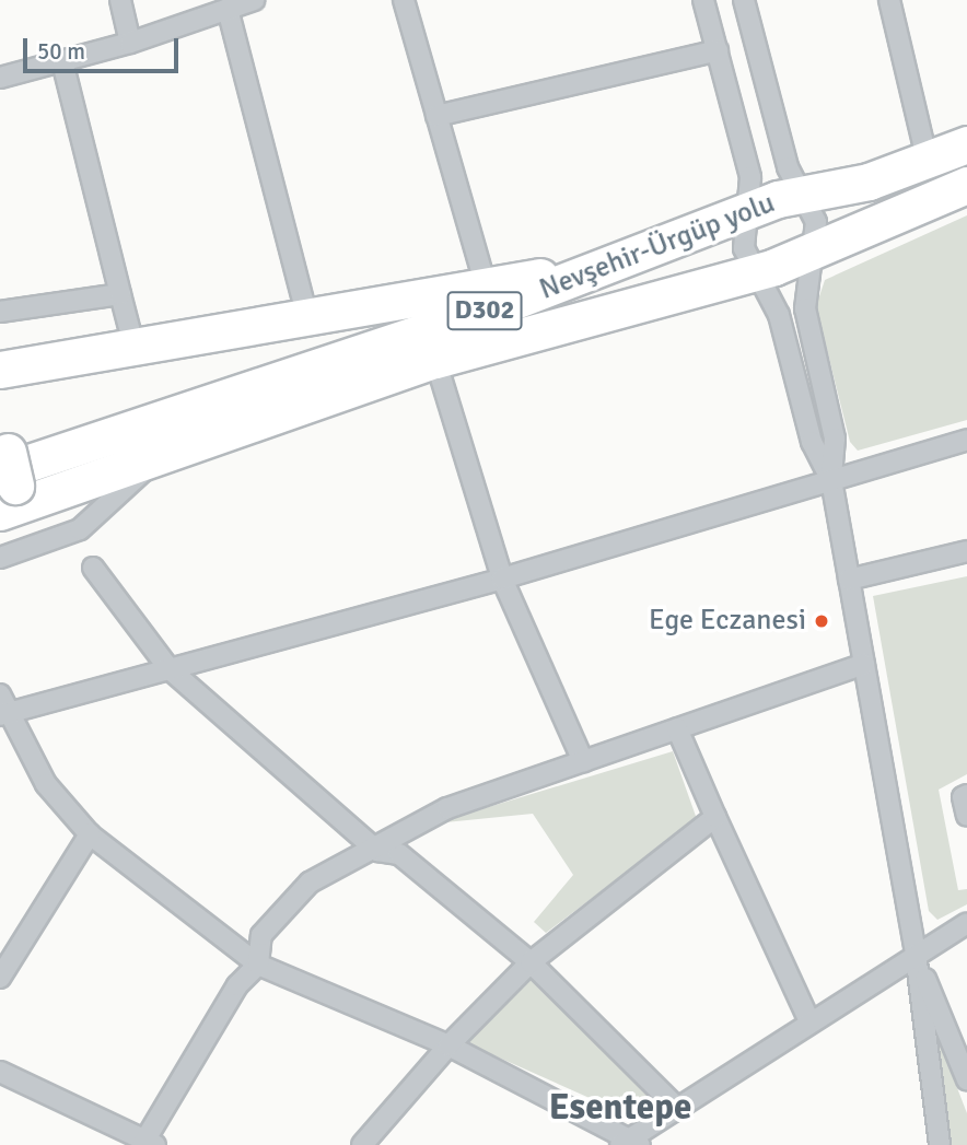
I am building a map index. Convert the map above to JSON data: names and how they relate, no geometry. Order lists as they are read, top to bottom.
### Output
{
  "streets": {
    "highway": ["Nevşehir-Ürgüp yolu", "D302"]
  },
  "districts": ["Esentepe"],
  "places": ["Ege Eczanesi"],
  "scale_bar": "50 m"
}
